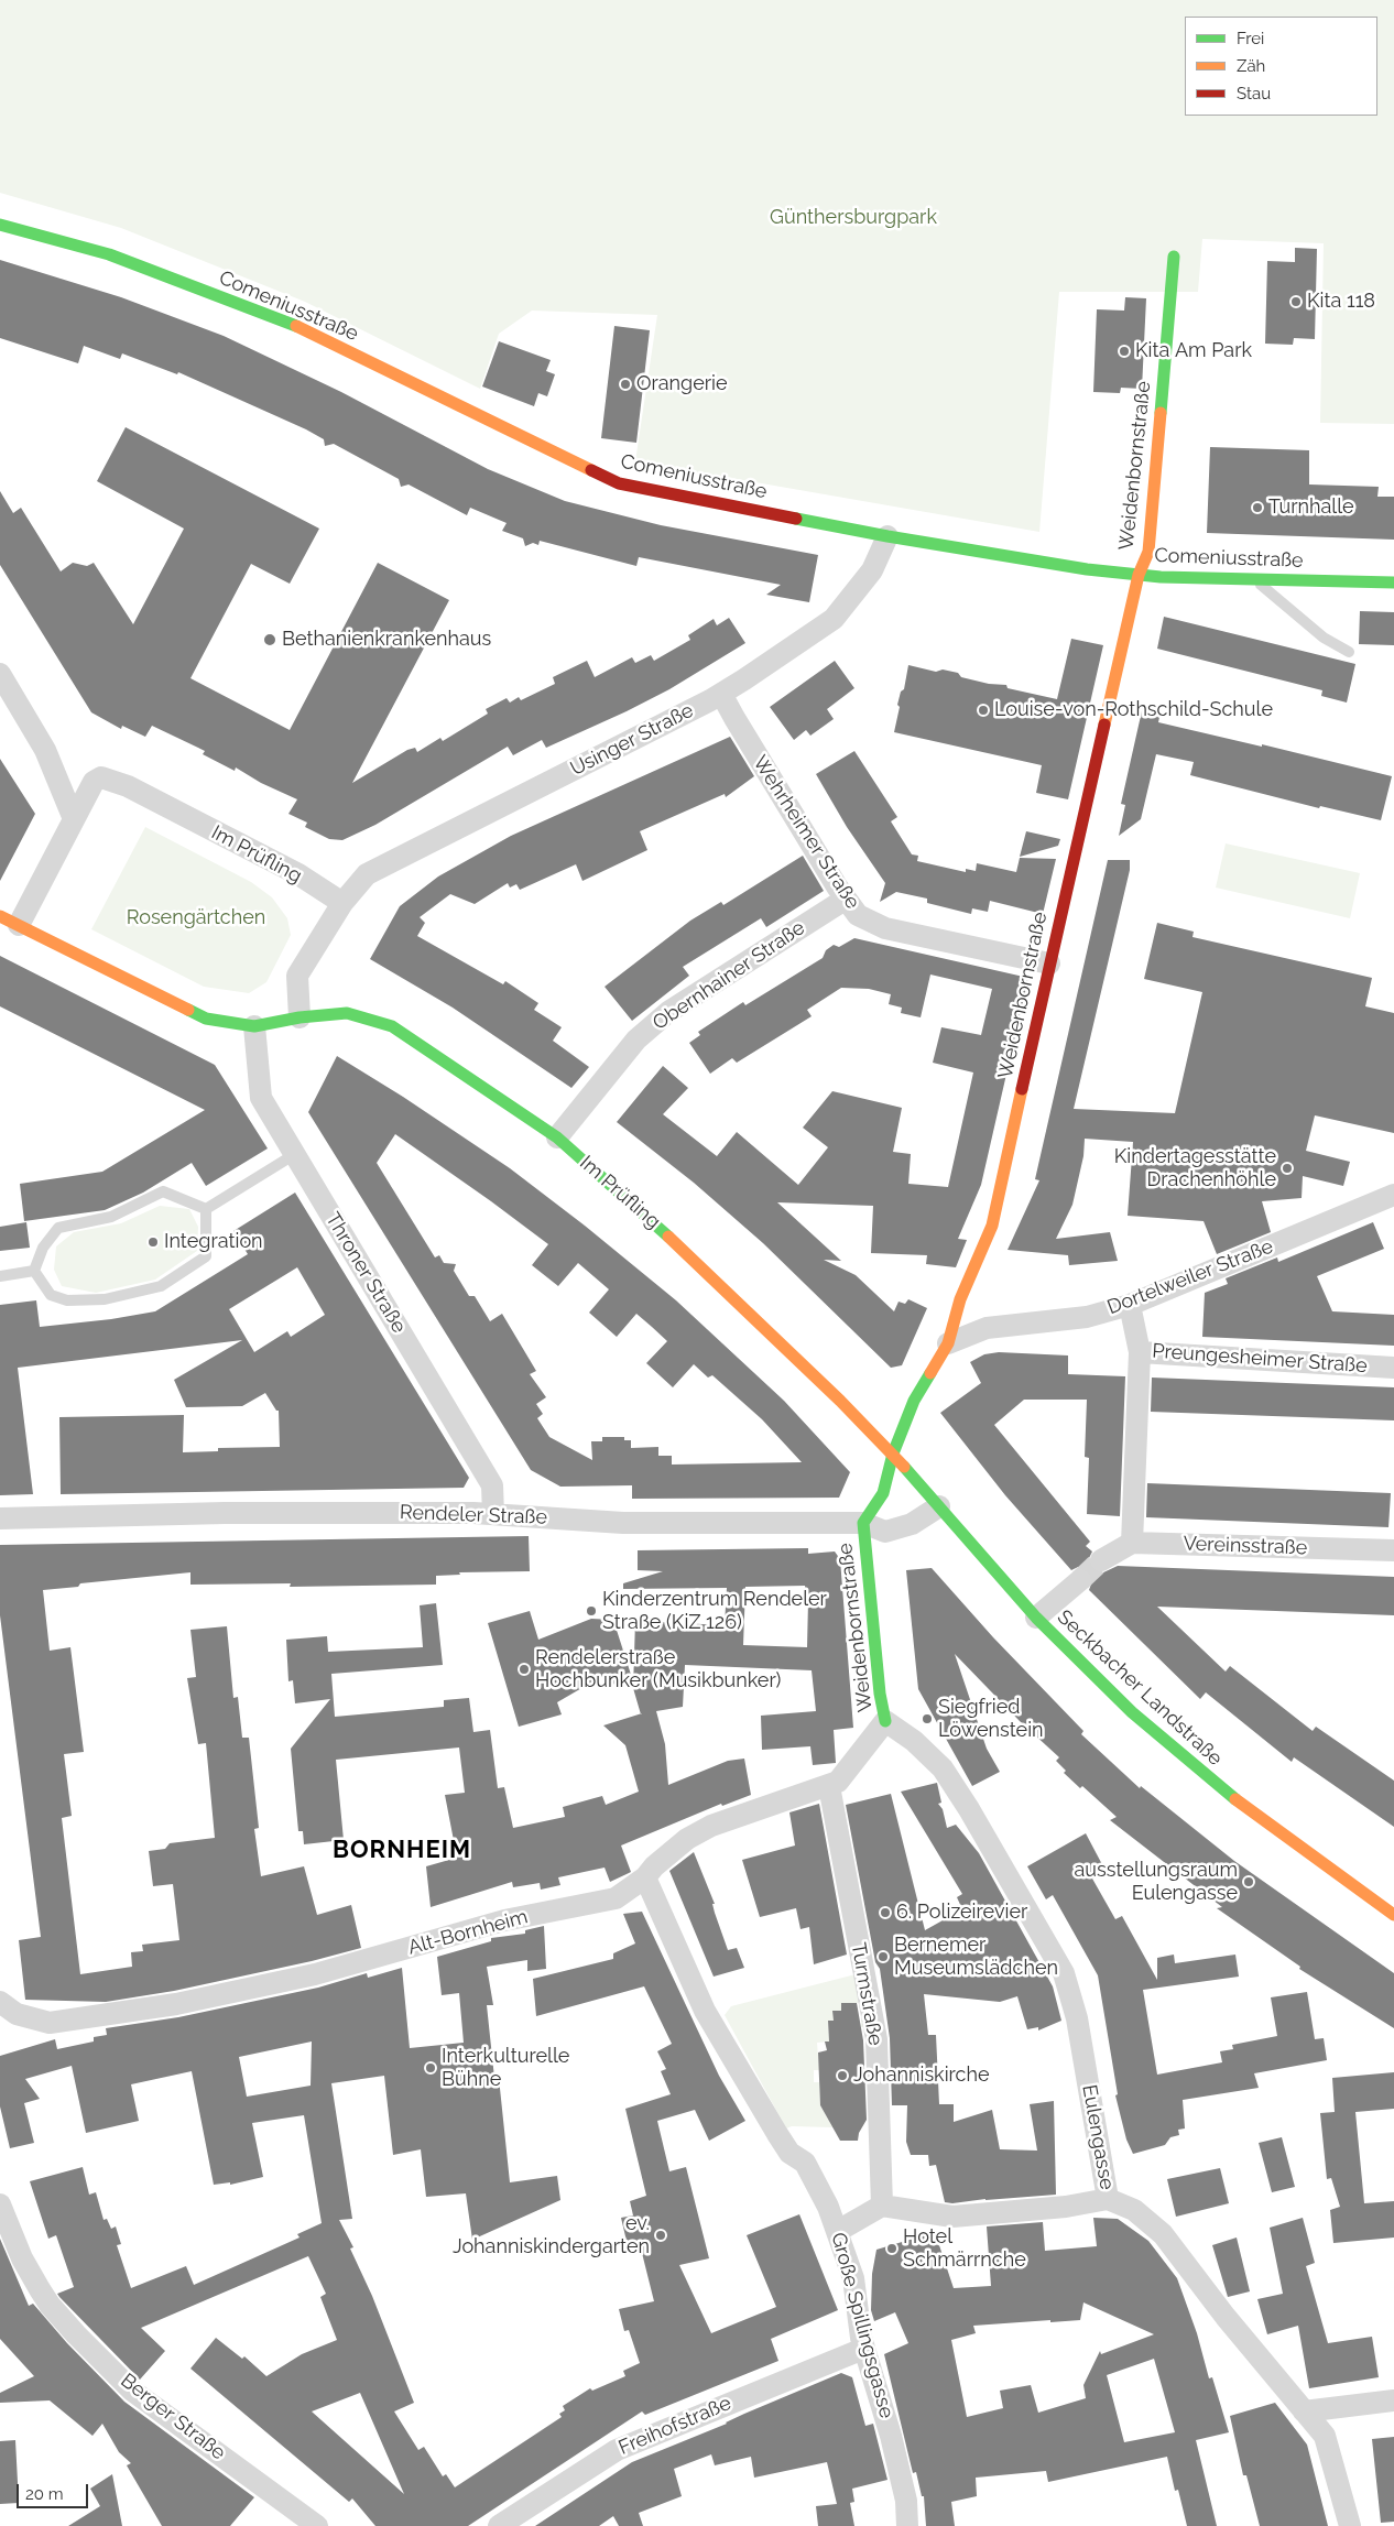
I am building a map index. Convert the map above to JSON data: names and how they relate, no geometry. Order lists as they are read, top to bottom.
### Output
{
  "streets": {
    "street": [
      "Comeniusstraße",
      "Weidenbornstraße",
      "Usinger Straße",
      "Wehrheimer Straße",
      "Im Prüfling",
      "Obernhainer Straße",
      "Throner Straße",
      "Dortelweiler Straße",
      "Preungesheimer Straße",
      "Rendeler Straße",
      "Vereinsstraße",
      "Seckbacher Landstraße",
      "Alt-Bornheim",
      "Turmstraße",
      "Eulengasse",
      "Große Spillingsgasse",
      "Berger Straße",
      "Freihofstraße"
    ]
  },
  "crossings": [
    ["Comeniusstraße", "Weidenbornstraße"],
    ["Comeniusstraße", "Usinger Straße"],
    ["Weidenbornstraße", "Wehrheimer Straße"],
    ["Weidenbornstraße", "Im Prüfling"],
    ["Weidenbornstraße", "Dortelweiler Straße"],
    ["Weidenbornstraße", "Rendeler Straße"],
    ["Weidenbornstraße", "Seckbacher Landstraße"],
    ["Weidenbornstraße", "Alt-Bornheim"],
    ["Weidenbornstraße", "Eulengasse"],
    ["Usinger Straße", "Wehrheimer Straße"],
    ["Usinger Straße", "Im Prüfling"],
    ["Wehrheimer Straße", "Obernhainer Straße"],
    ["Im Prüfling", "Obernhainer Straße"],
    ["Im Prüfling", "Throner Straße"],
    ["Im Prüfling", "Seckbacher Landstraße"],
    ["Throner Straße", "Rendeler Straße"],
    ["Dortelweiler Straße", "Preungesheimer Straße"],
    ["Rendeler Straße", "Seckbacher Landstraße"],
    ["Alt-Bornheim", "Turmstraße"],
    ["Alt-Bornheim", "Eulengasse"],
    ["Alt-Bornheim", "Große Spillingsgasse"],
    ["Große Spillingsgasse", "Freihofstraße"]
  ],
  "districts": ["BORNHEIM"],
  "parks": ["Günthersburgpark", "Rosengärtchen"],
  "places": [
    "Kita 118",
    "Kita Am Park",
    "Orangerie",
    "Turnhalle",
    "Bethanienkrankenhaus",
    "Louise-von-Rothschild-Schule",
    "Kindertagesstätte Drachenhöhle",
    "Integration",
    "Kinderzentrum Rendeler Straße (KiZ 126)",
    "Rendelerstraße Hochbunker (Musikbunker)",
    "Siegfried Löwenstein",
    "ausstellungsraum Eulengasse",
    "6. Polizeirevier",
    "Bernemer Museumslädchen",
    "Interkulturelle Bühne",
    "Johanniskirche",
    "ev. Johanniskindergarten",
    "Hotel Schmärrnche"
  ],
  "legend": ["Frei", "Zäh", "Stau"],
  "scale_bar": "20 m"
}
